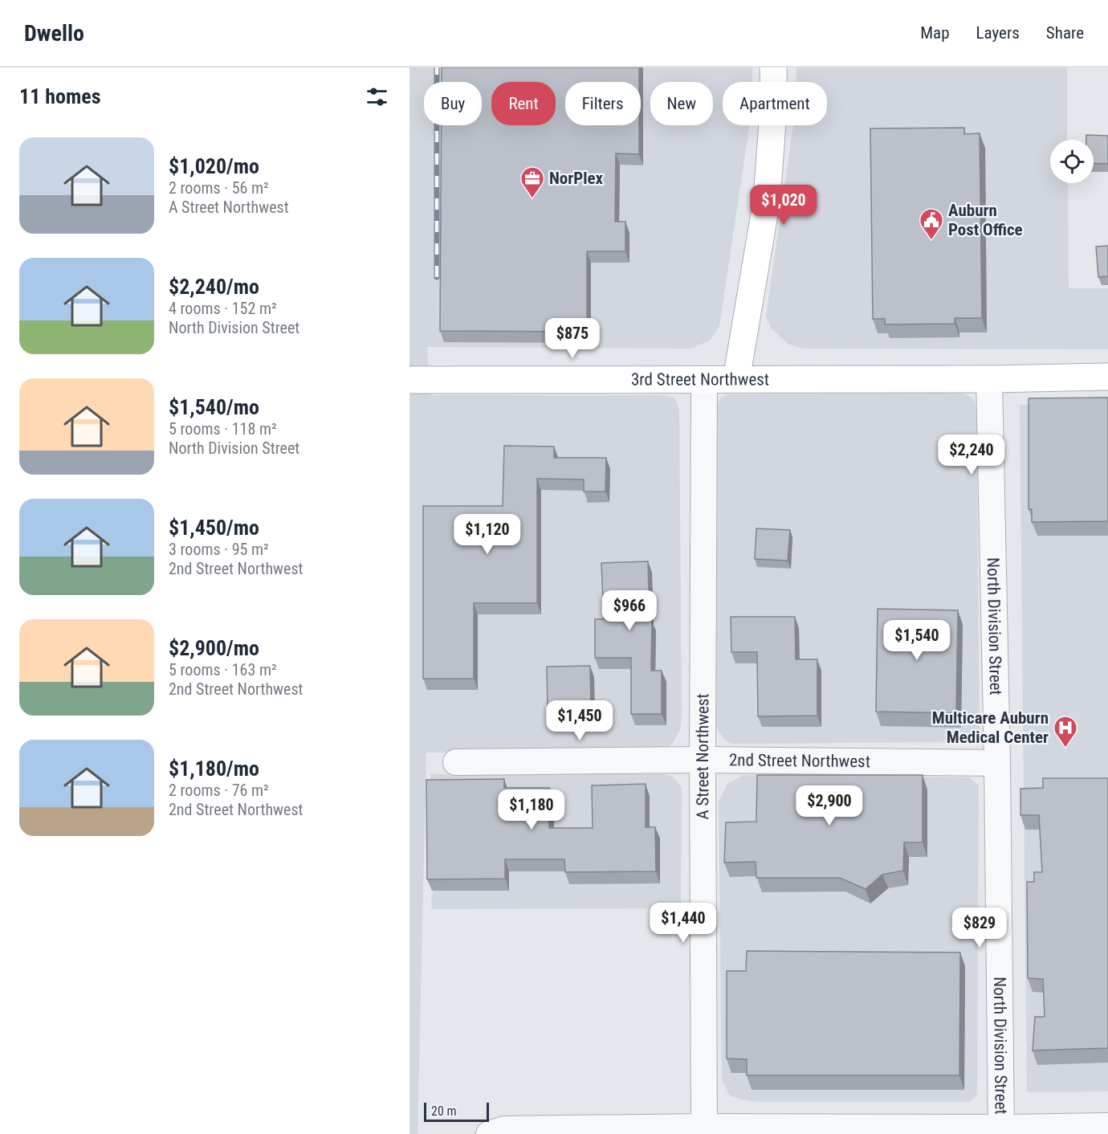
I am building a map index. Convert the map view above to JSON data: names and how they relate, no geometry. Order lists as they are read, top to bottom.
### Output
{
  "streets": {
    "street": [
      "3rd Street Northwest",
      "North Division Street",
      "A Street Northwest",
      "2nd Street Northwest"
    ]
  },
  "crossings": [
    ["3rd Street Northwest", "North Division Street"],
    ["3rd Street Northwest", "A Street Northwest"],
    ["North Division Street", "2nd Street Northwest"],
    ["A Street Northwest", "2nd Street Northwest"]
  ],
  "places": {
    "office": ["NorPlex"],
    "public building": ["Auburn Post Office"],
    "hospital": ["Multicare Auburn Medical Center"]
  },
  "scale_bar": "20 m",
  "page": {
    "header": "Dwello",
    "nav": ["Map", "Layers", "Share"],
    "heading": "11 homes",
    "chip": [
      "Buy",
      "Rent",
      "Filters",
      "New",
      "Apartment"
    ],
    "list": [
      {
        "name": "$1,020/mo",
        "note": "2 rooms · 56 m² · A Street Northwest"
      },
      {
        "name": "$2,240/mo",
        "note": "4 rooms · 152 m² · North Division Street"
      },
      {
        "name": "$1,540/mo",
        "note": "5 rooms · 118 m² · North Division Street"
      },
      {
        "name": "$1,450/mo",
        "note": "3 rooms · 95 m² · 2nd Street Northwest"
      },
      {
        "name": "$2,900/mo",
        "note": "5 rooms · 163 m² · 2nd Street Northwest"
      },
      {
        "name": "$1,180/mo",
        "note": "2 rooms · 76 m² · 2nd Street Northwest"
      }
    ],
    "price": [
      "$1,020",
      "$875",
      "$2,240",
      "$1,120",
      "$966",
      "$1,540",
      "$1,450",
      "$2,900",
      "$1,180",
      "$1,440",
      "$829"
    ],
    "scale": "20 m"
  }
}
